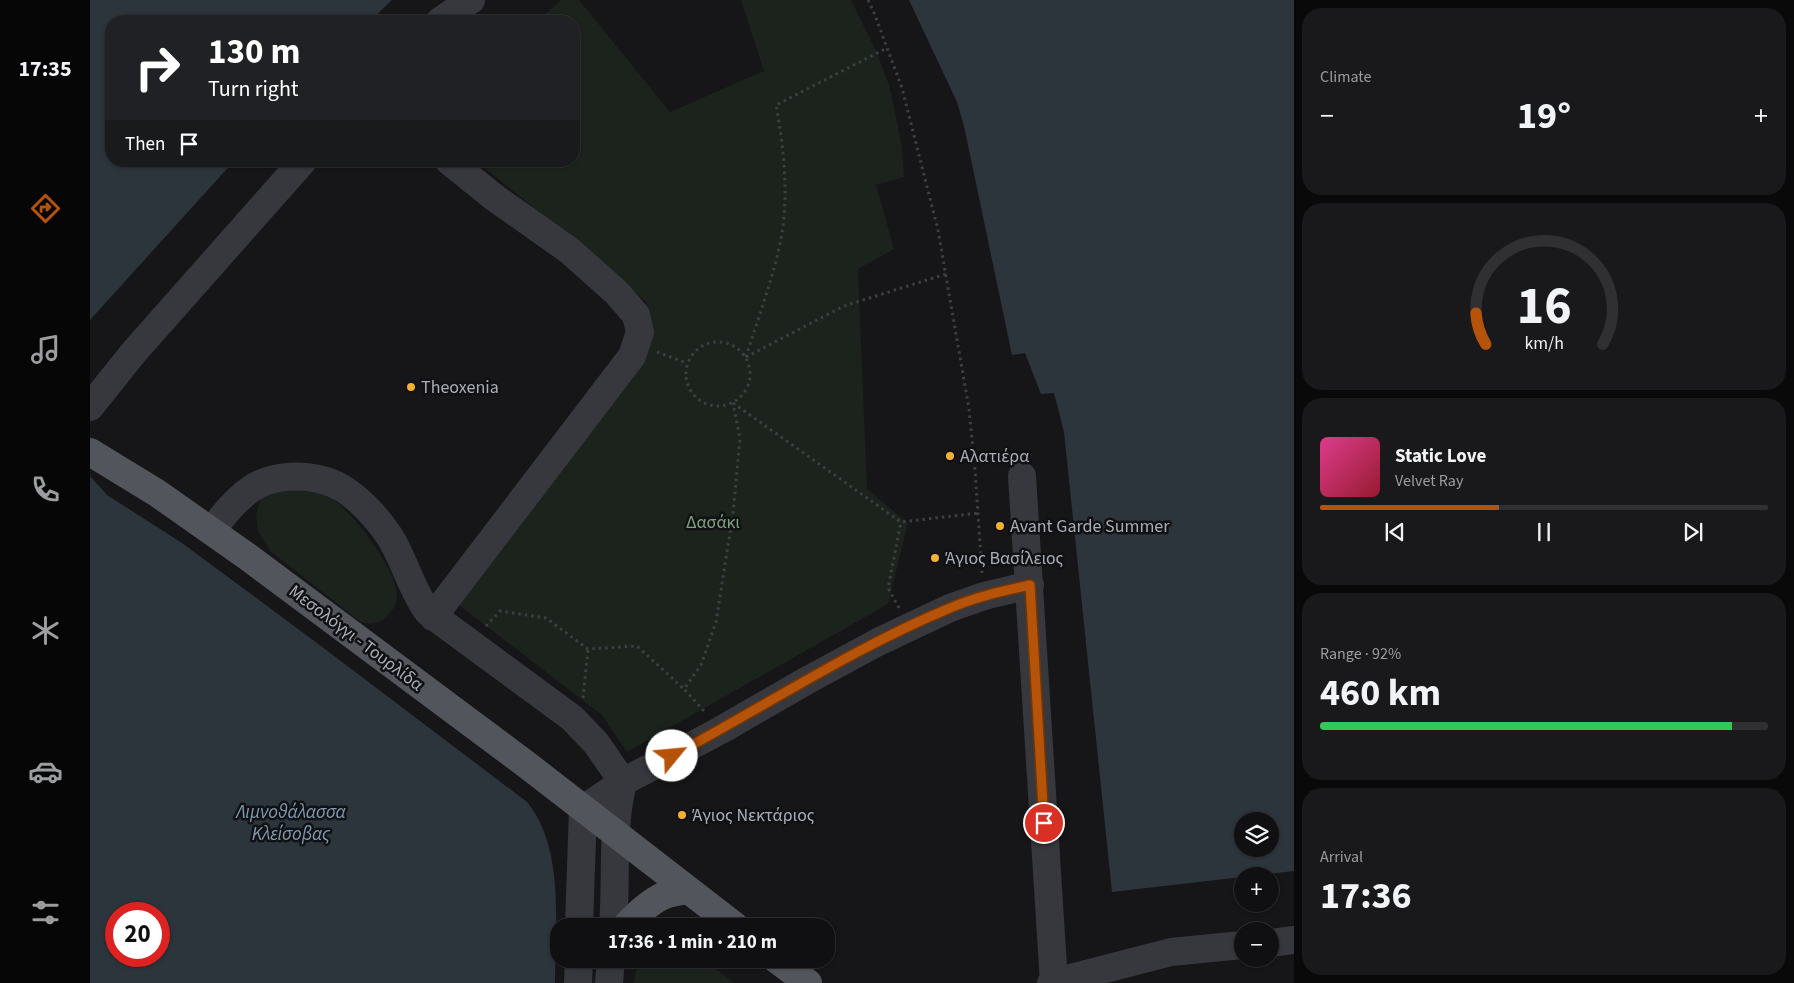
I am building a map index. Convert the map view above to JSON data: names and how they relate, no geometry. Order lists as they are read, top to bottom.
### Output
{
  "streets": {
    "main road": ["Μεσολόγγι - Τουρλίδα"]
  },
  "water": ["Λιμνοθάλασσα Κλείσοβας"],
  "parks": ["Δασάκι"],
  "places": [
    "Theoxenia",
    "Αλατιέρα",
    "Avant Garde Summer",
    "Άγιος Βασίλειος",
    "Άγιος Νεκτάριος"
  ],
  "page": {
    "tabs": "17:35",
    "tile": [
      "Climate",
      ["Range · 92%", "460 km"],
      ["Arrival", "17:36"]
    ],
    "turn": ["130 m", "Turn right"],
    "heat": ["−", "19°", "+"],
    "then": "Then",
    "song": ["Static Love", "Velvet Ray"],
    "map_buttons": ["+", "−"],
    "limit": "20",
    "trip": "17:36 · 1 min · 210 m",
    "gauge": ["16", "km/h"]
  }
}
